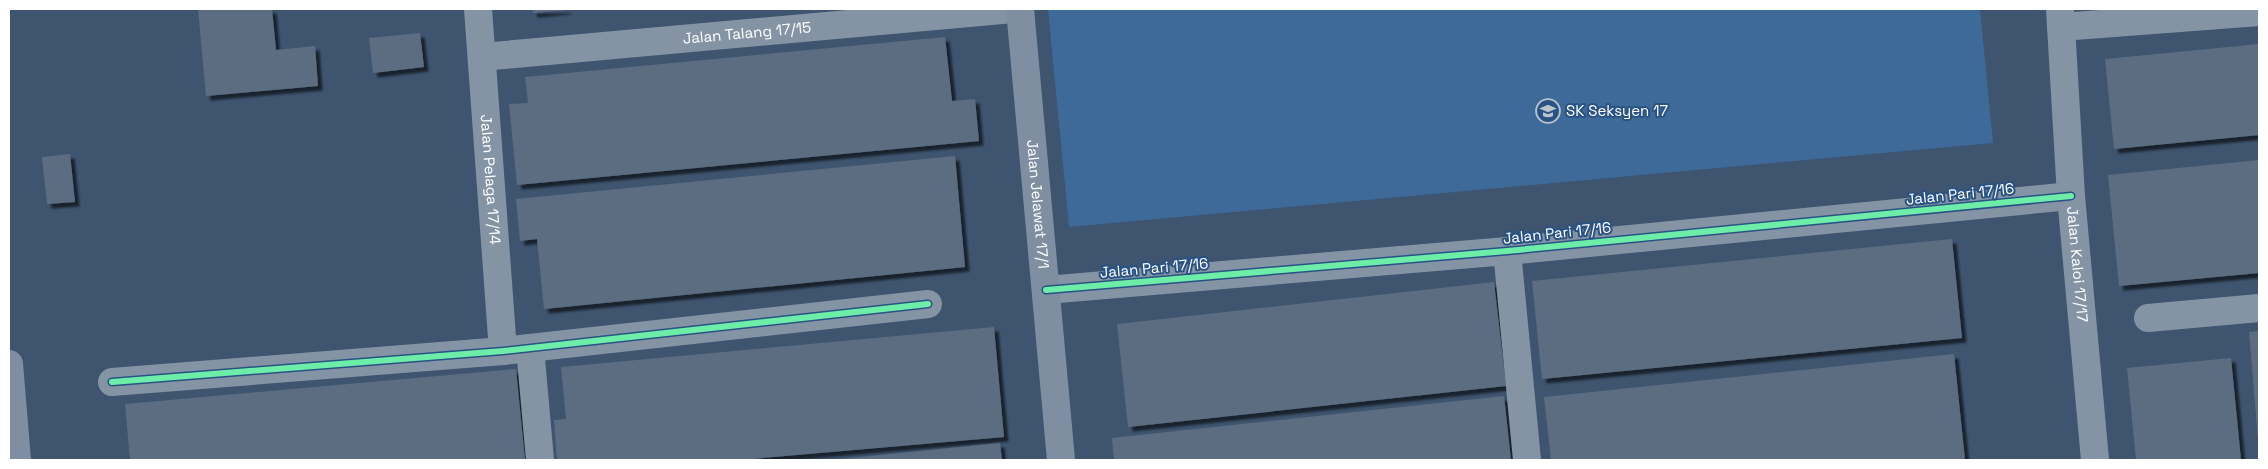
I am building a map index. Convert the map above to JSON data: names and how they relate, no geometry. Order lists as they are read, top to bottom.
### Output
{
  "streets": {
    "street": [
      "Jalan Talang 17/15",
      "Jalan Pelaga 17/14",
      "Jalan Pari 17/16",
      "Jalan Jelawat 17/1",
      "Jalan Kaloi 17/17"
    ]
  },
  "crossings": [
    ["Jalan Talang 17/15", "Jalan Pelaga 17/14"],
    ["Jalan Pari 17/16", "Jalan Jelawat 17/1"],
    ["Jalan Pari 17/16", "Jalan Kaloi 17/17"]
  ],
  "places": {
    "school or university": ["SK Seksyen 17"]
  }
}
